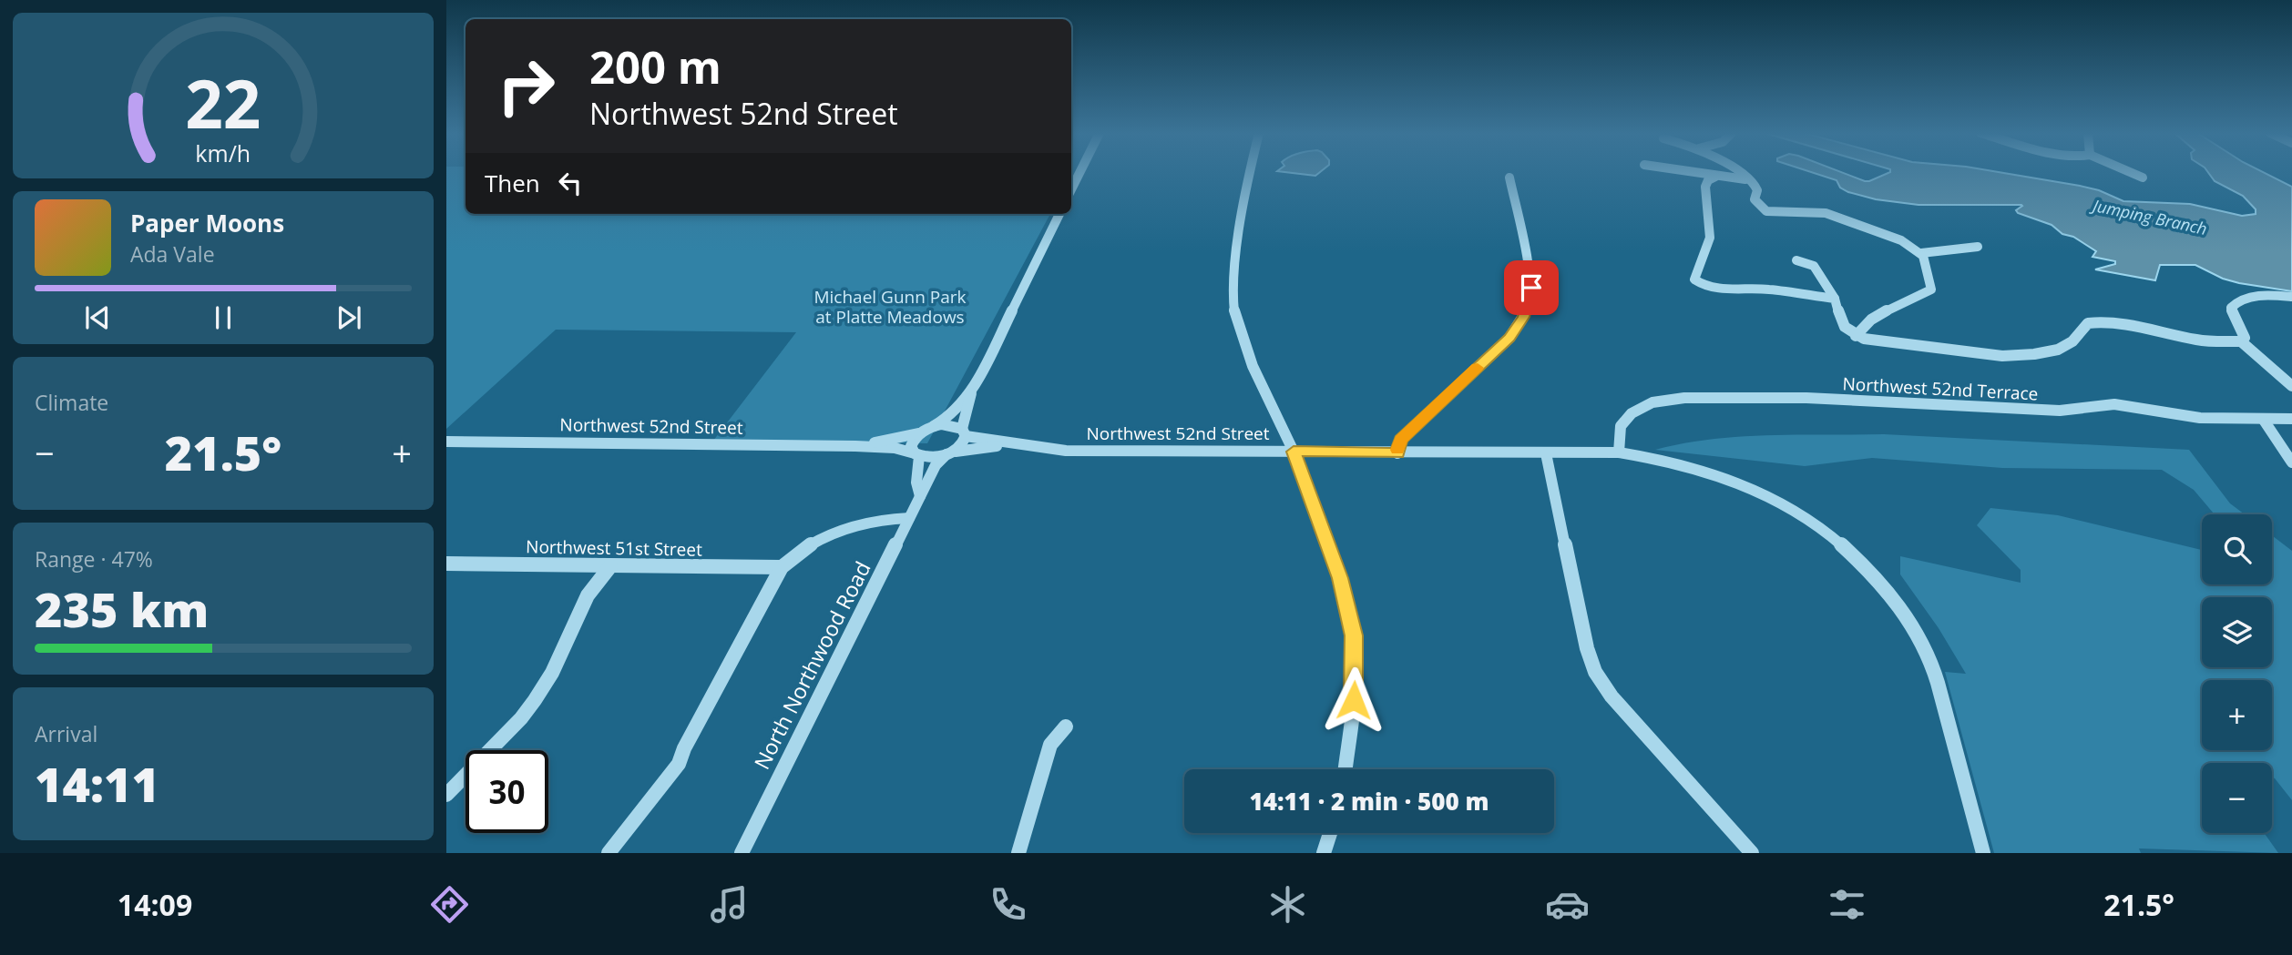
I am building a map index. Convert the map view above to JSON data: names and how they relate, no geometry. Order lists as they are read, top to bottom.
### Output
{
  "streets": {
    "street": [
      "Northwest 52nd Terrace",
      "Northwest 52nd Street",
      "Northwest 51st Street",
      "North Northwood Road"
    ]
  },
  "crossings": [
    ["Northwest 52nd Terrace", "Northwest 52nd Street"],
    ["Northwest 52nd Street", "North Northwood Road"]
  ],
  "water": ["Jumping Branch"],
  "parks": ["Michael Gunn Park at Platte Meadows"],
  "page": {
    "turn": ["200 m", "Northwest 52nd Street"],
    "then": "Then",
    "song": ["Paper Moons", "Ada Vale"],
    "tile": [
      "Climate",
      ["Range · 47%", "235 km"],
      ["Arrival", "14:11"]
    ],
    "heat": ["−", "21.5°", "+"],
    "map_buttons": ["+", "−"],
    "limit": "30",
    "trip": "14:11 · 2 min · 500 m",
    "tabs": ["14:09", "21.5°"],
    "gauge": ["22", "km/h"]
  }
}
